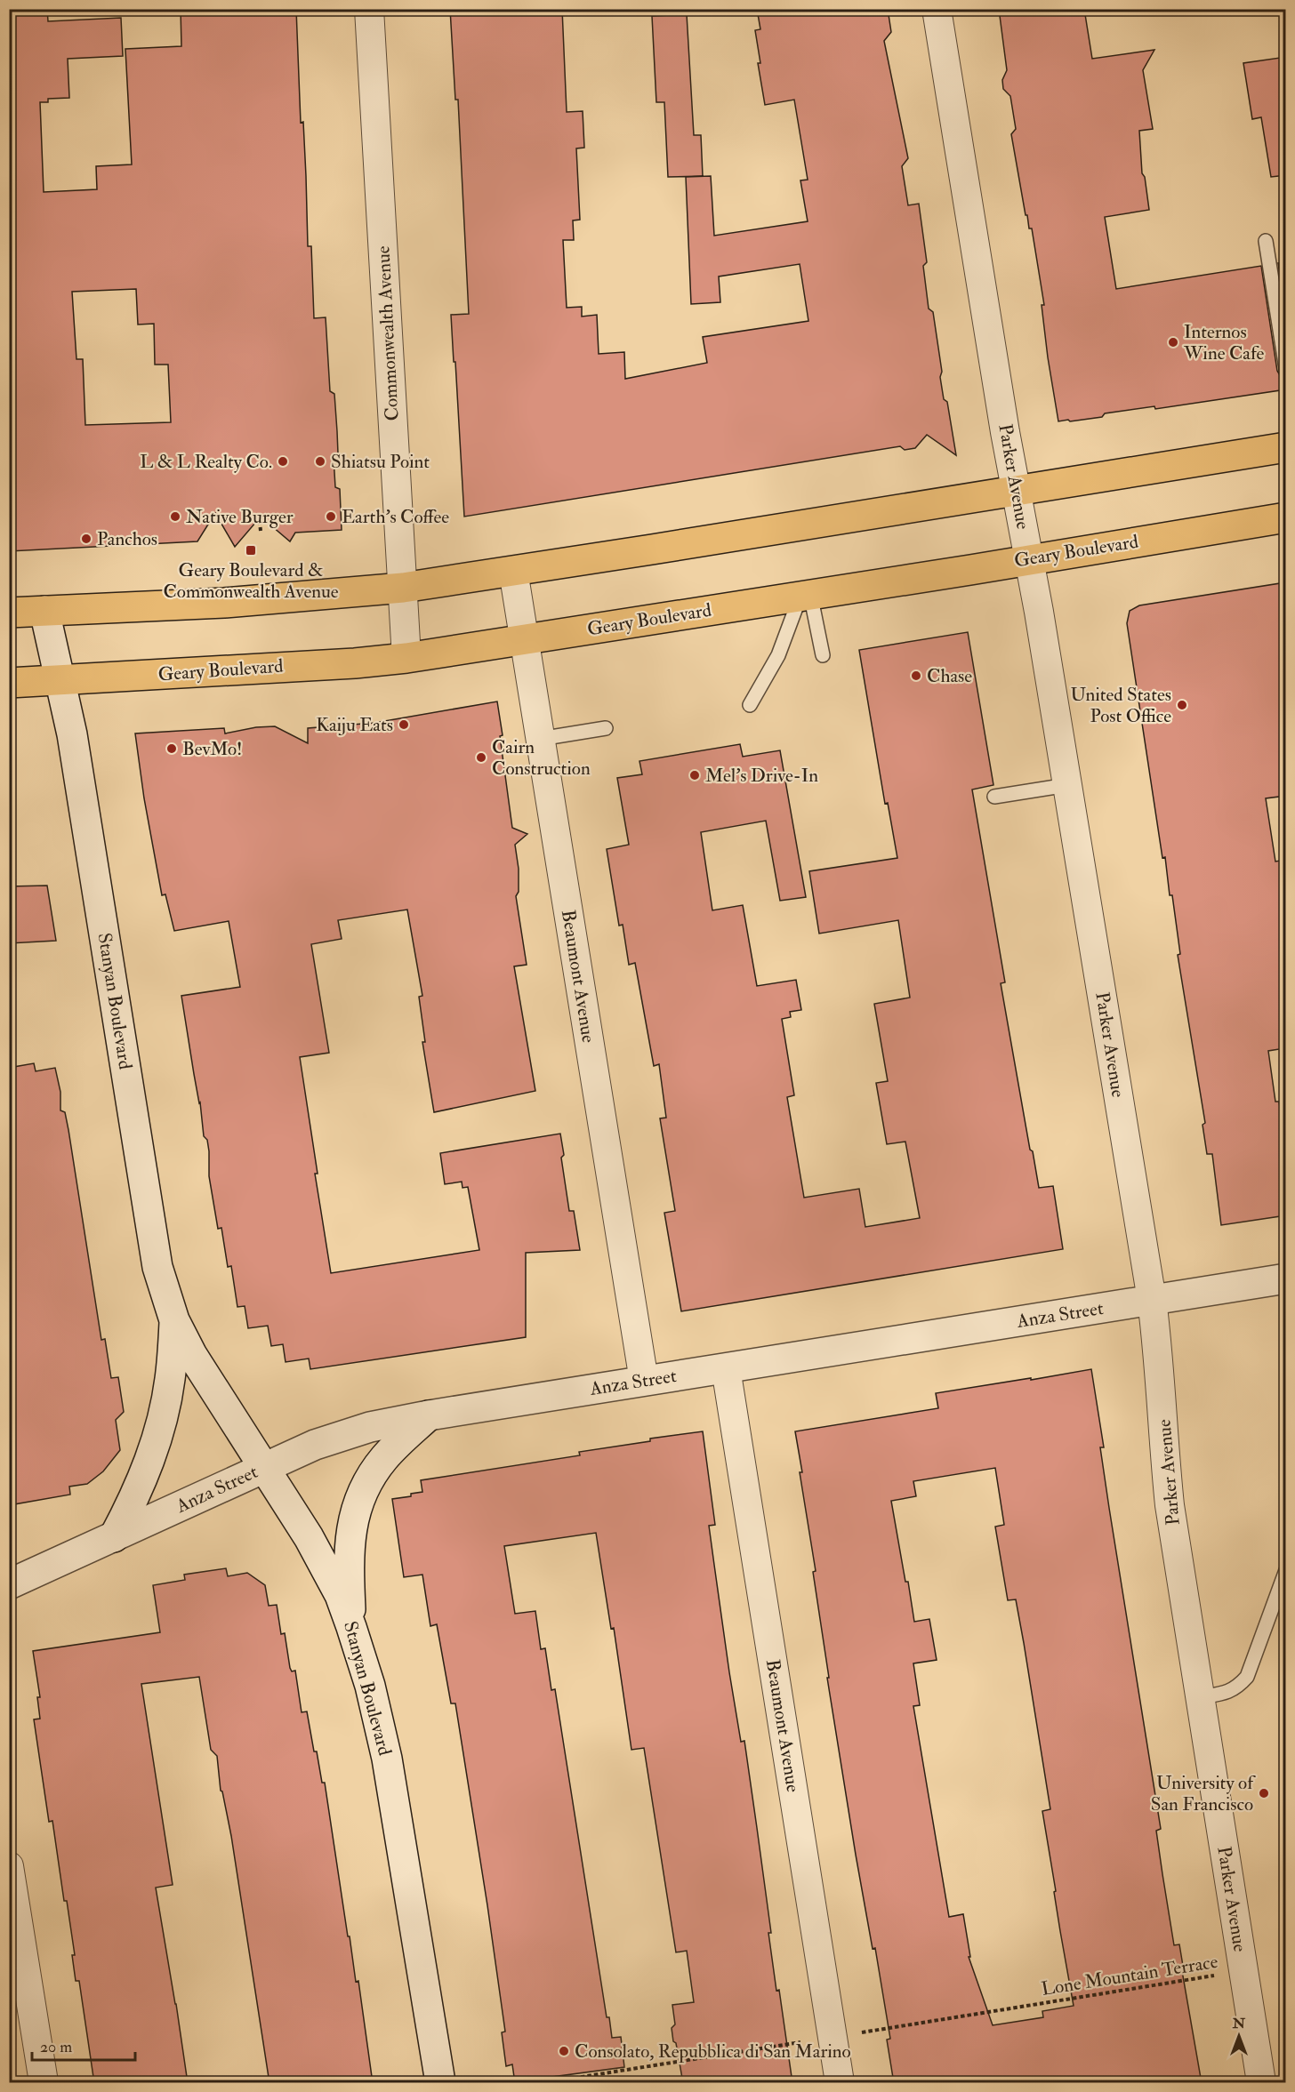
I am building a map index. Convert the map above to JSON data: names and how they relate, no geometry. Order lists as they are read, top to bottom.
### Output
{
  "streets": {
    "main road": ["Geary Boulevard", "Stanyan Boulevard", "Anza Street"],
    "street": ["Commonwealth Avenue", "Parker Avenue", "Beaumont Avenue"],
    "path": ["Lone Mountain Terrace"]
  },
  "crossings": [
    ["Commonwealth Avenue", "Geary Boulevard"],
    ["Parker Avenue", "Geary Boulevard"],
    ["Parker Avenue", "Anza Street"],
    ["Parker Avenue", "Lone Mountain Terrace"],
    ["Geary Boulevard", "Beaumont Avenue"],
    ["Geary Boulevard", "Stanyan Boulevard"],
    ["Beaumont Avenue", "Anza Street"],
    ["Stanyan Boulevard", "Anza Street"]
  ],
  "places": {
    "other": [
      "Internos Wine Cafe",
      "L & L Realty Co.",
      "Shiatsu Point",
      "Native Burger",
      "Earth's Coffee",
      "Panchos",
      "Chase",
      "United States Post Office",
      "Kaiju Eats",
      "BevMo!",
      "Cairn Construction",
      "Mel's Drive-In",
      "University of San Francisco",
      "Consolato, Repubblica di San Marino"
    ],
    "transit": ["Geary Boulevard & Commonwealth Avenue"]
  },
  "scale_bar": "20 m",
  "north": "top"
}
